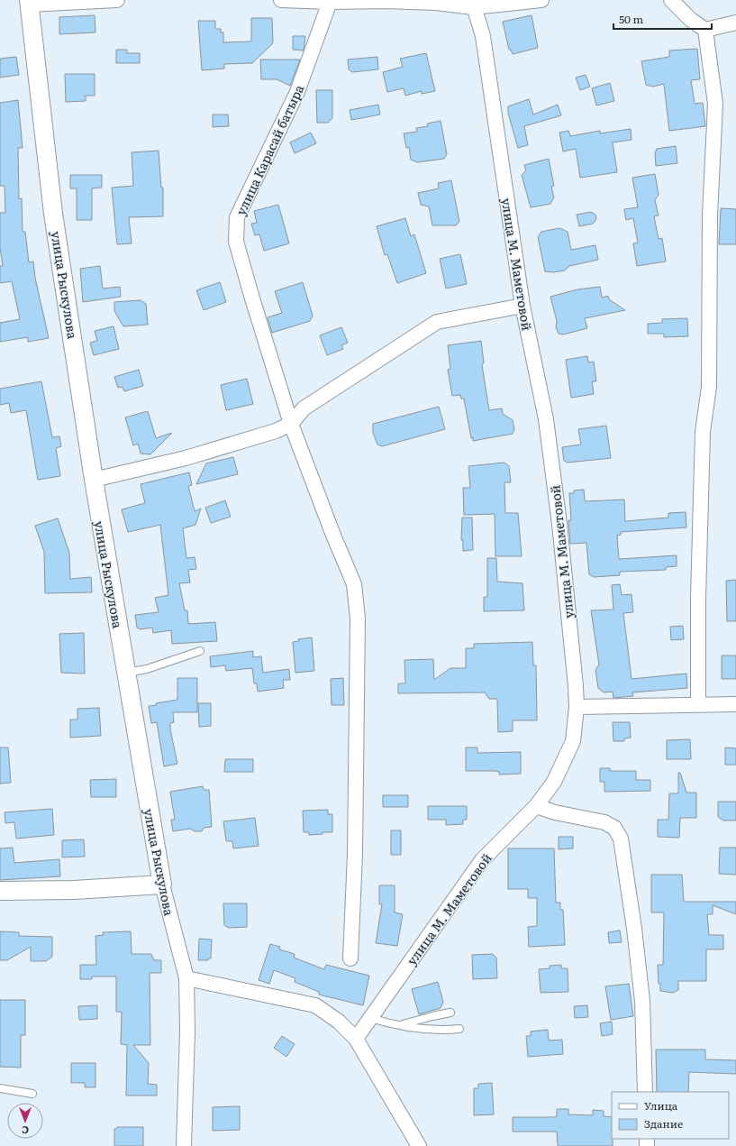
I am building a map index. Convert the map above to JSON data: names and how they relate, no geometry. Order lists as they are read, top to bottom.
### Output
{
  "streets": {
    "street": ["улица Карасай батыра", "улица М. Маметовой", "улица Рыскулова"]
  },
  "legend": ["Улица", "Здание"],
  "scale_bar": "50 m",
  "north": "bottom"
}
